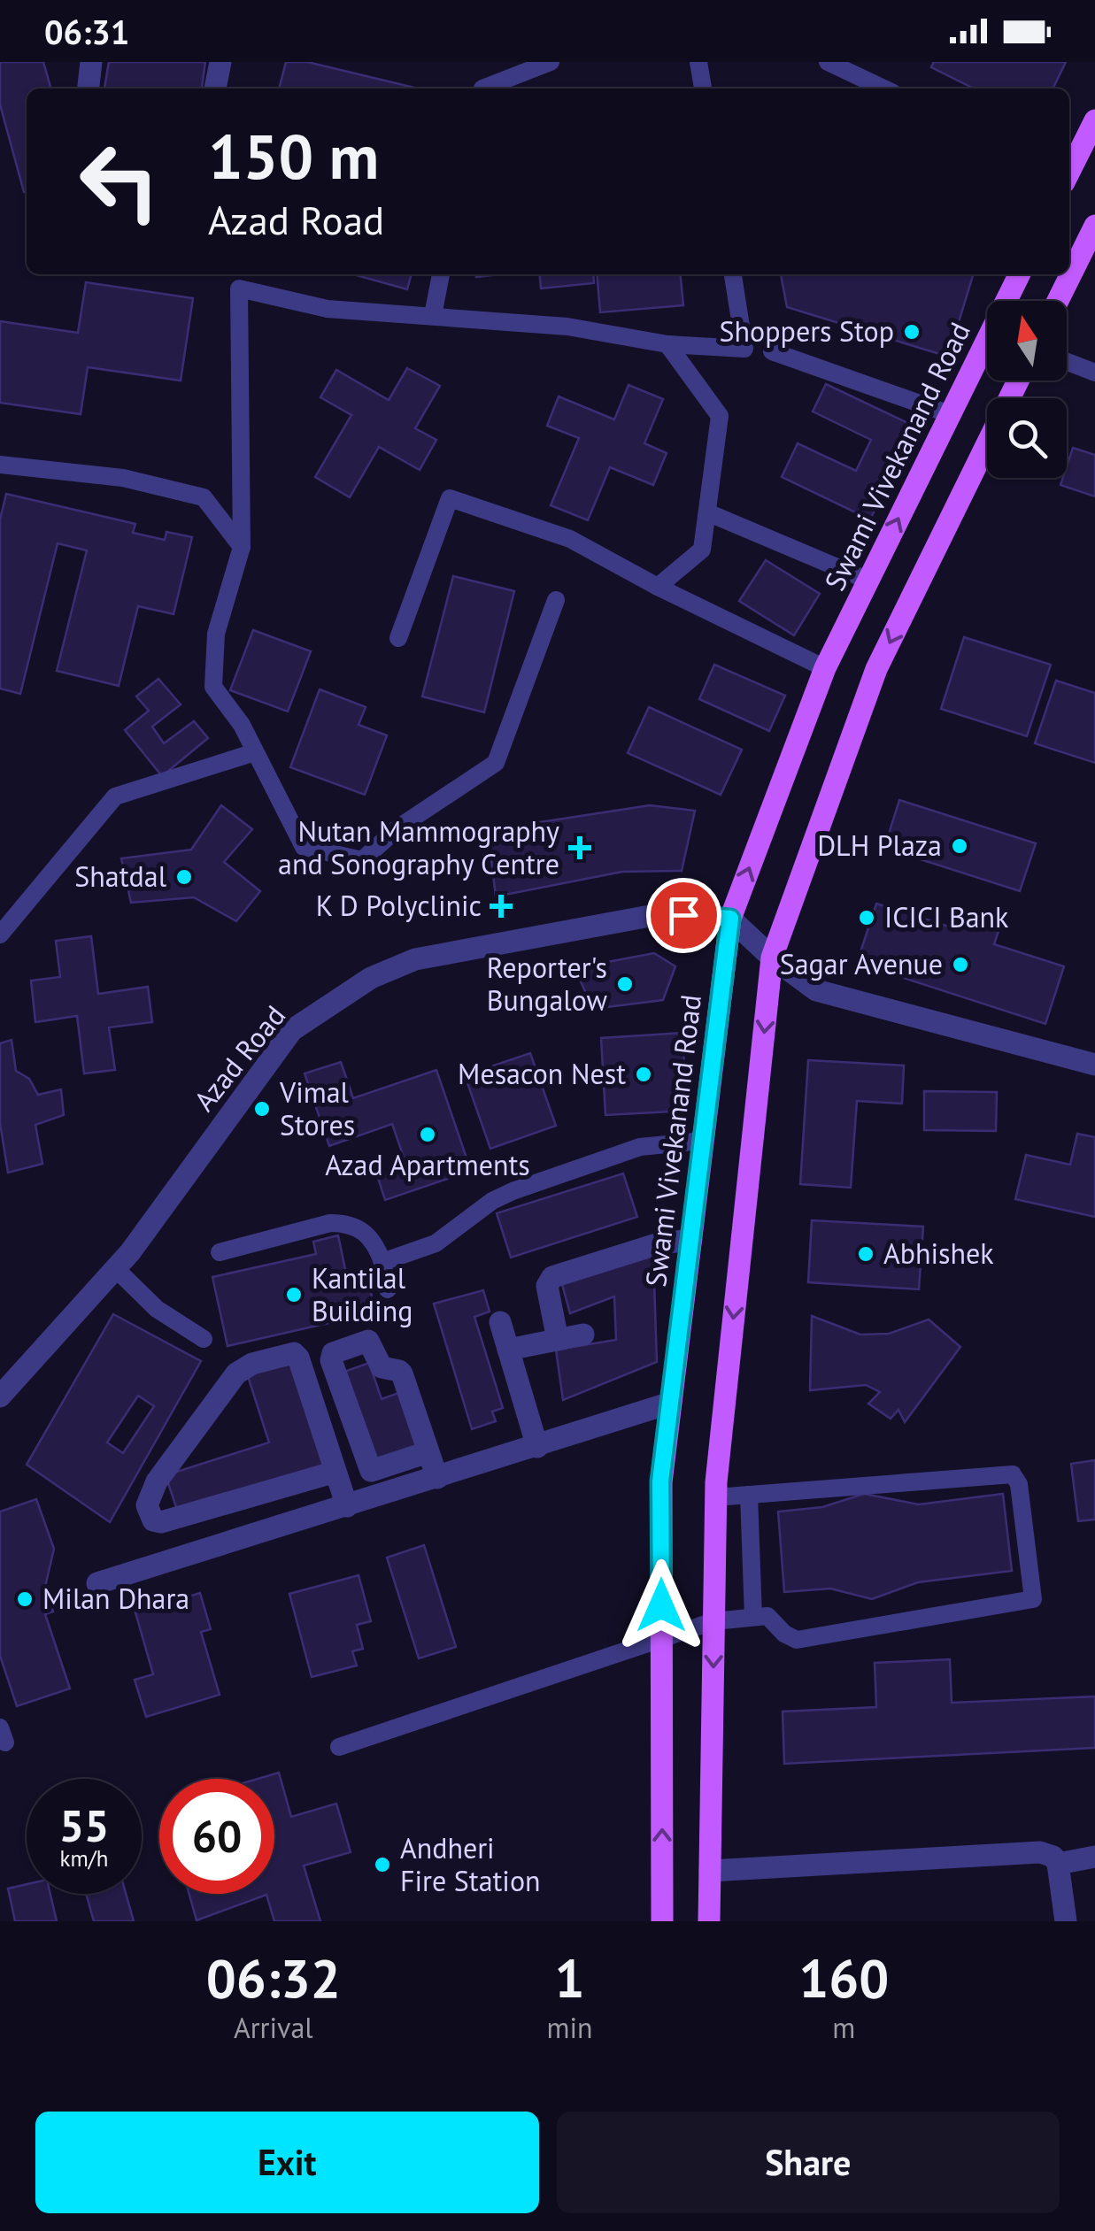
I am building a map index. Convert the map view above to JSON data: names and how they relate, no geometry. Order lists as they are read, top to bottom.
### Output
{
  "streets": {
    "main road": ["Swami Vivekanand Road"],
    "street": ["Azad Road"]
  },
  "crossings": [
    ["Swami Vivekanand Road", "Azad Road"]
  ],
  "places": {
    "other": [
      "Shoppers Stop",
      "DLH Plaza",
      "Shatdal",
      "ICICI Bank",
      "Sagar Avenue",
      "Reporter's Bungalow",
      "Mesacon Nest",
      "Vimal Stores",
      "Azad Apartments",
      "Abhishek",
      "Kantilal Building",
      "Milan Dhara",
      "Andheri Fire Station"
    ],
    "health": ["Nutan Mammography and Sonography Centre", "K D Polyclinic"]
  },
  "north": "top",
  "page": {
    "status": "06:31",
    "turn": ["150 m", "Azad Road"],
    "speed": "55 km/h",
    "limit": "60",
    "eta": [
      "06:32",
      "Arrival",
      "1",
      "min",
      "160",
      "m"
    ],
    "buttons": ["Exit", "Share"]
  }
}
